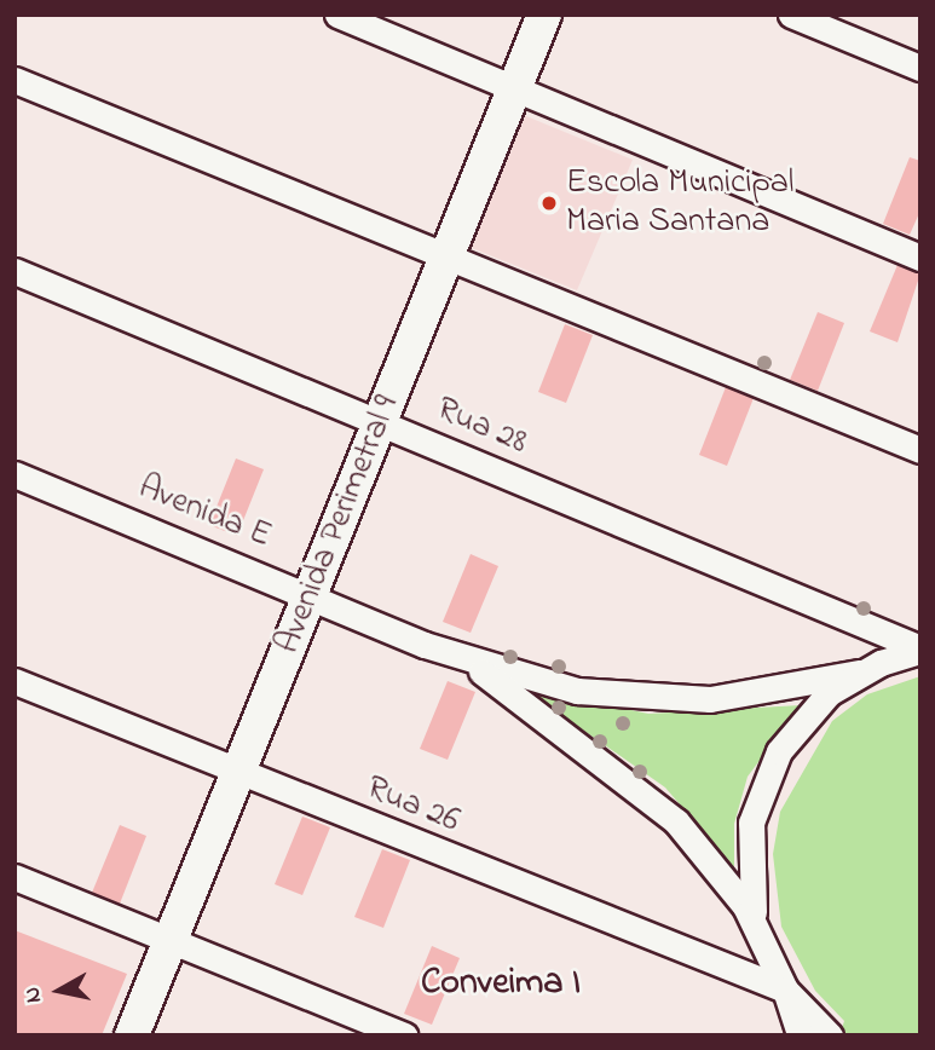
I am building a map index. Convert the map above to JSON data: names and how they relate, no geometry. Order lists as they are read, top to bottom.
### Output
{
  "streets": {
    "main road": ["Avenida Perimetral 9"],
    "street": ["Rua 28", "Avenida E", "Rua 26"]
  },
  "crossings": [
    ["Rua 28", "Avenida Perimetral 9"],
    ["Avenida E", "Avenida Perimetral 9"],
    ["Avenida Perimetral 9", "Rua 26"]
  ],
  "districts": ["Conveima I"],
  "places": ["Escola Municipal Maria Santana"],
  "north": "left"
}
